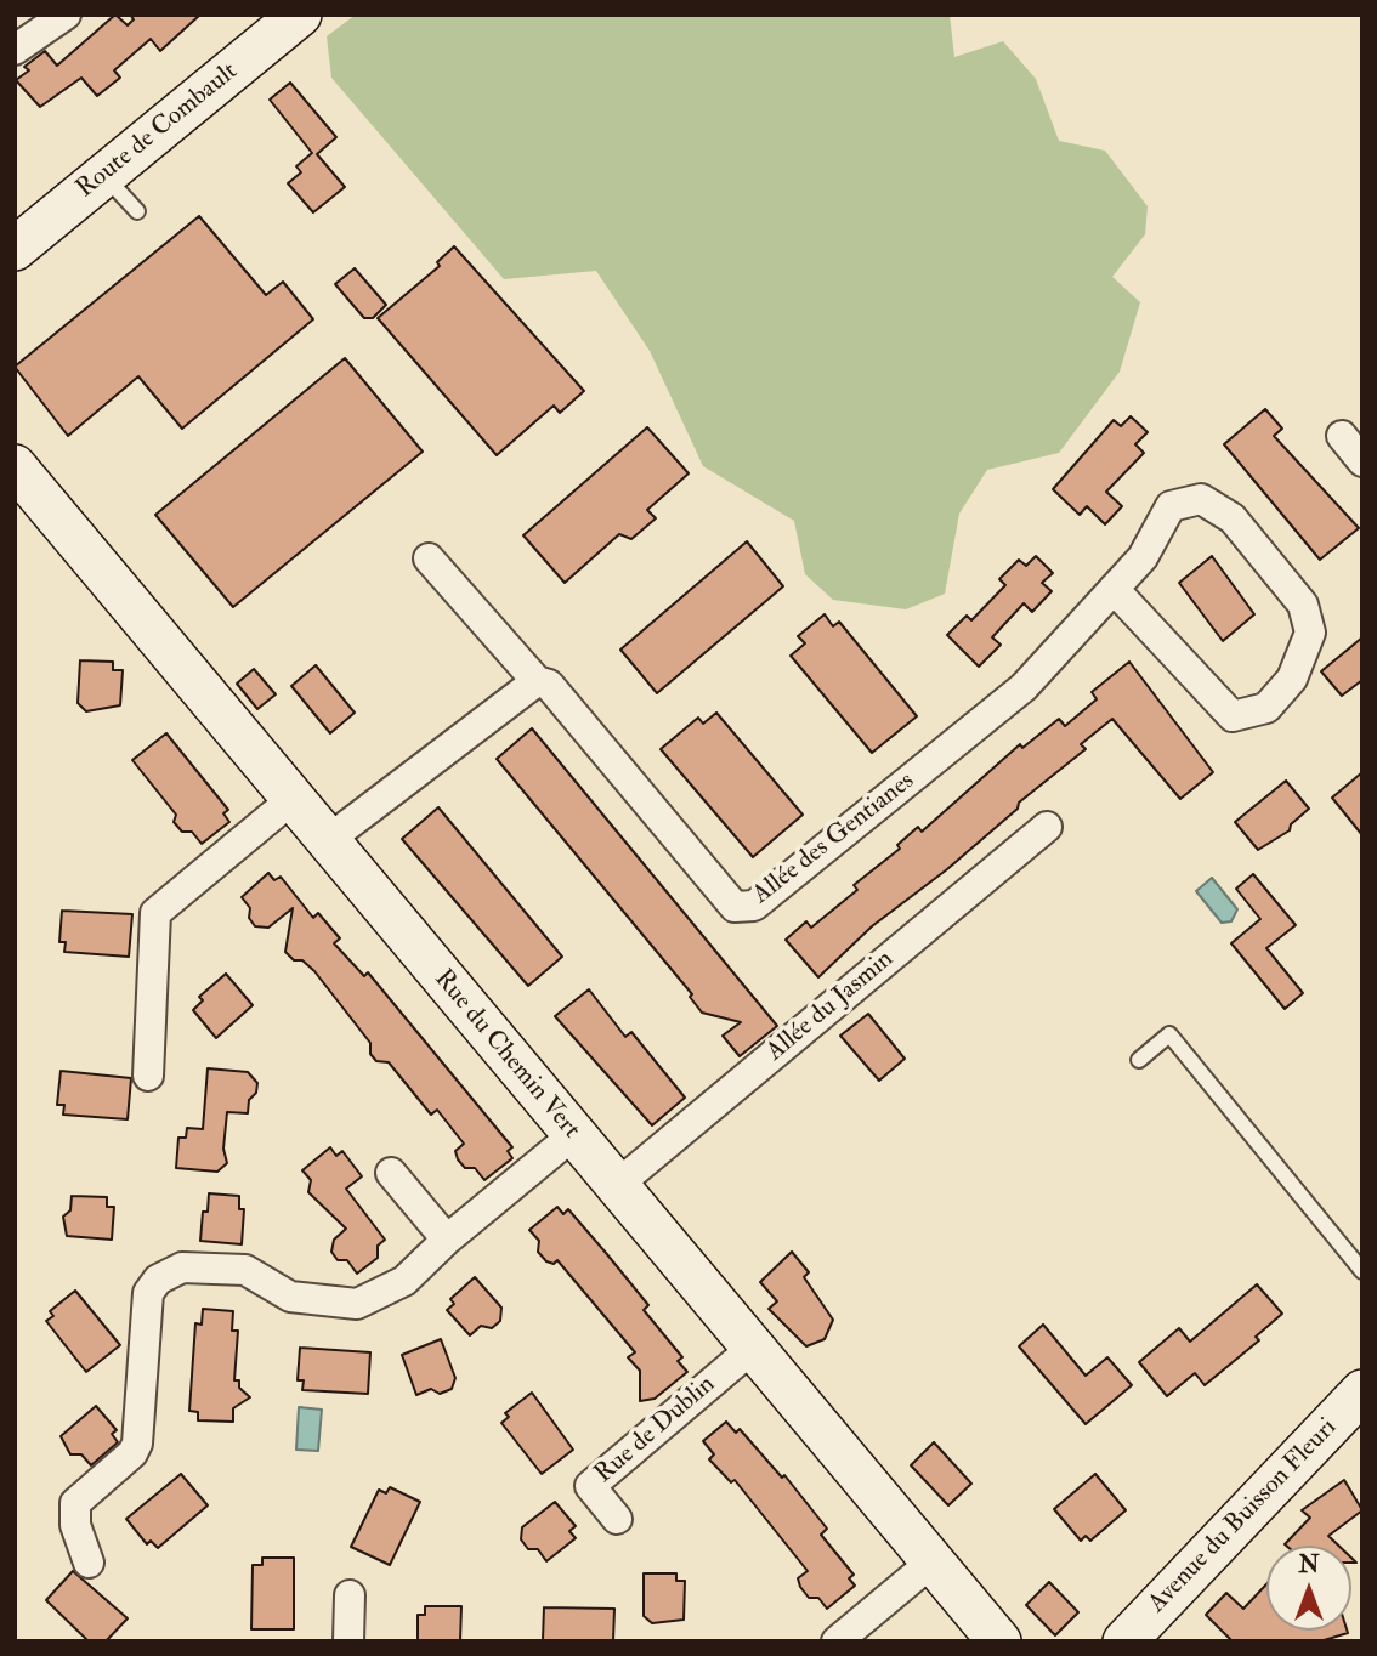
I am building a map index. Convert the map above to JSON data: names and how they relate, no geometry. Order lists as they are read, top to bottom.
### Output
{
  "streets": {
    "street": [
      "Route de Combault",
      "Allée des Gentianes",
      "Allée du Jasmin",
      "Rue du Chemin Vert",
      "Rue de Dublin",
      "Avenue du Buisson Fleuri"
    ]
  },
  "crossings": [
    ["Allée du Jasmin", "Rue du Chemin Vert"],
    ["Rue du Chemin Vert", "Rue de Dublin"]
  ],
  "north": "top"
}
